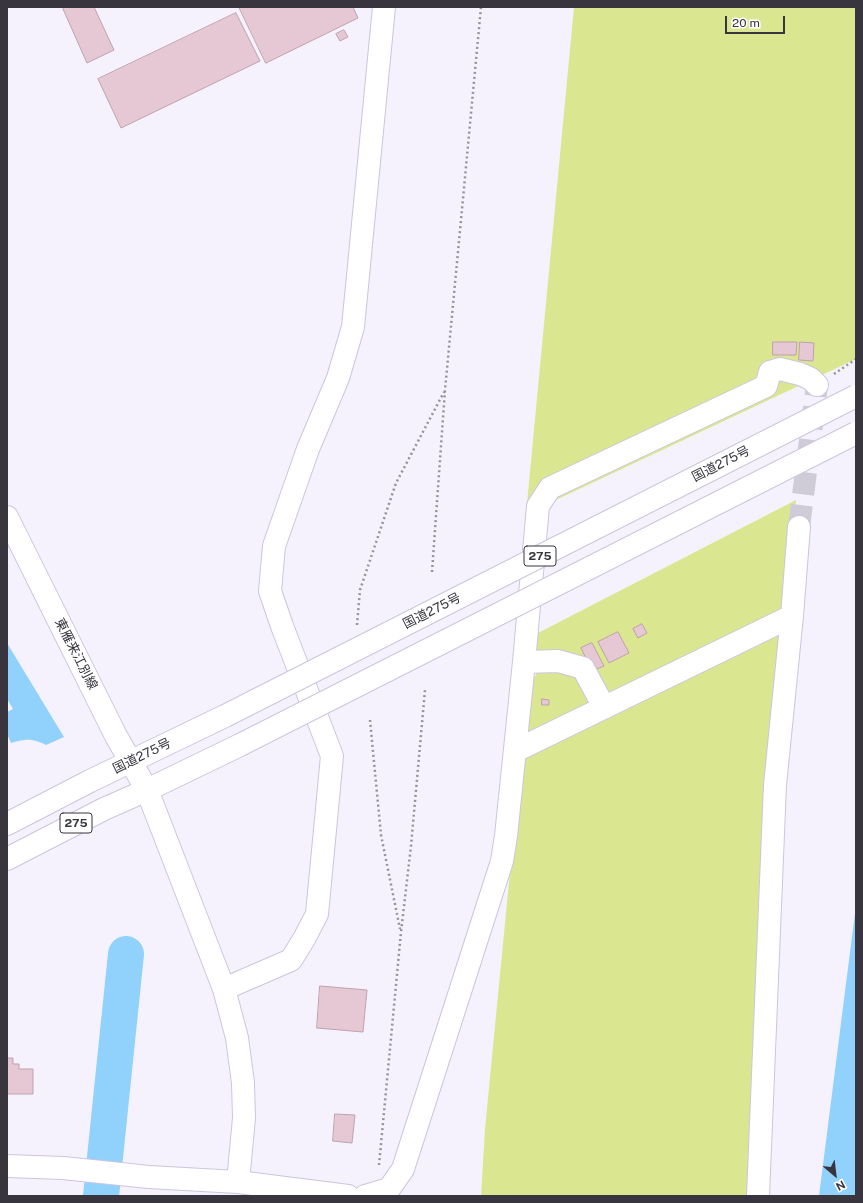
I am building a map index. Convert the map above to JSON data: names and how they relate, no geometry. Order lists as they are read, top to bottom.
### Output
{
  "streets": {
    "main road": ["国道275号", "275", "東雁来江別線"]
  },
  "crossings": [
    ["国道275号", "東雁来江別線"],
    ["275", "東雁来江別線"]
  ],
  "scale_bar": "20 m",
  "north": "bottom right"
}
